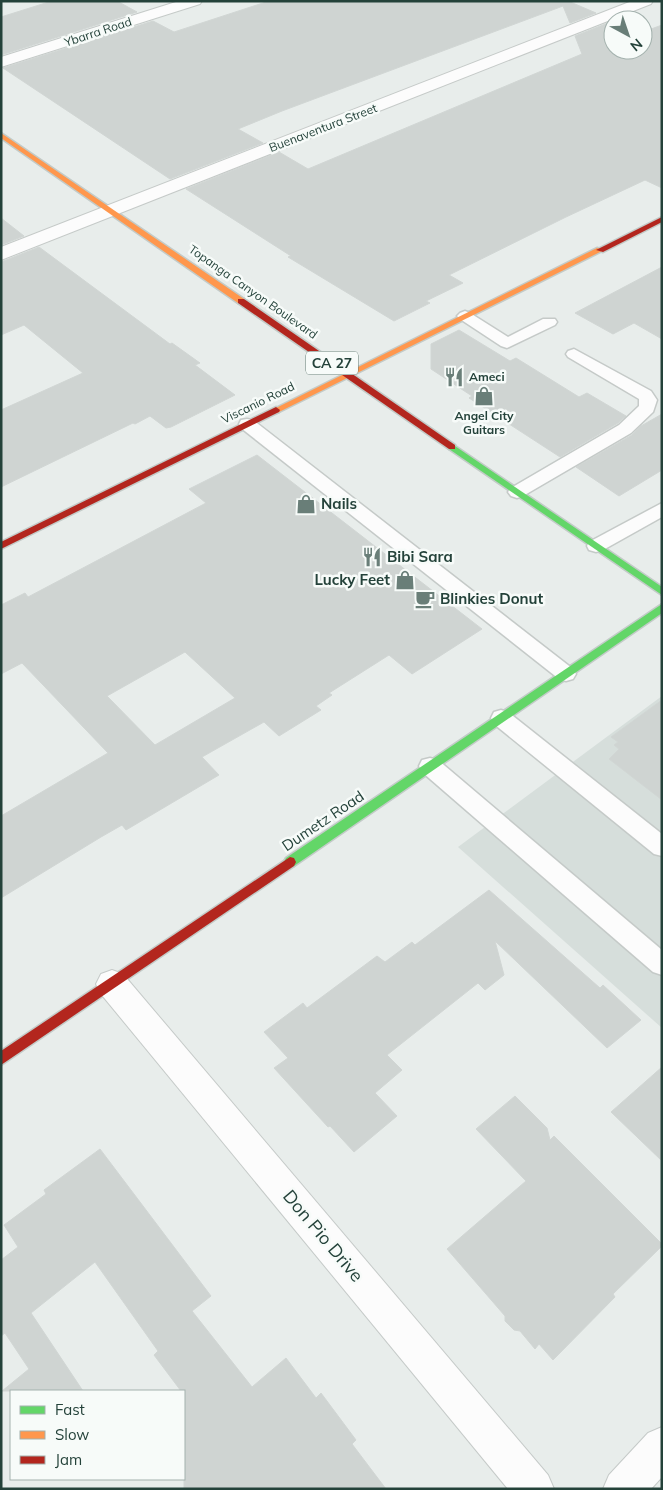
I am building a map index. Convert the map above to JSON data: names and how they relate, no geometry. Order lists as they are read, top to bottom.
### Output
{
  "streets": {
    "main road": [
      "Topanga Canyon Boulevard",
      "CA 27",
      "Viscanio Road",
      "Dumetz Road"
    ],
    "street": ["Ybarra Road", "Buenaventura Street", "Don Pio Drive"]
  },
  "crossings": [
    ["Buenaventura Street", "Topanga Canyon Boulevard"],
    ["Topanga Canyon Boulevard", "Viscanio Road"],
    ["Dumetz Road", "Don Pio Drive"]
  ],
  "places": {
    "restaurant": ["Ameci", "Bibi Sara"],
    "shop": ["Angel City Guitars", "Nails", "Lucky Feet"],
    "cafe": ["Blinkies Donut"]
  },
  "legend": ["Fast", "Slow", "Jam"],
  "north": "bottom right"
}
